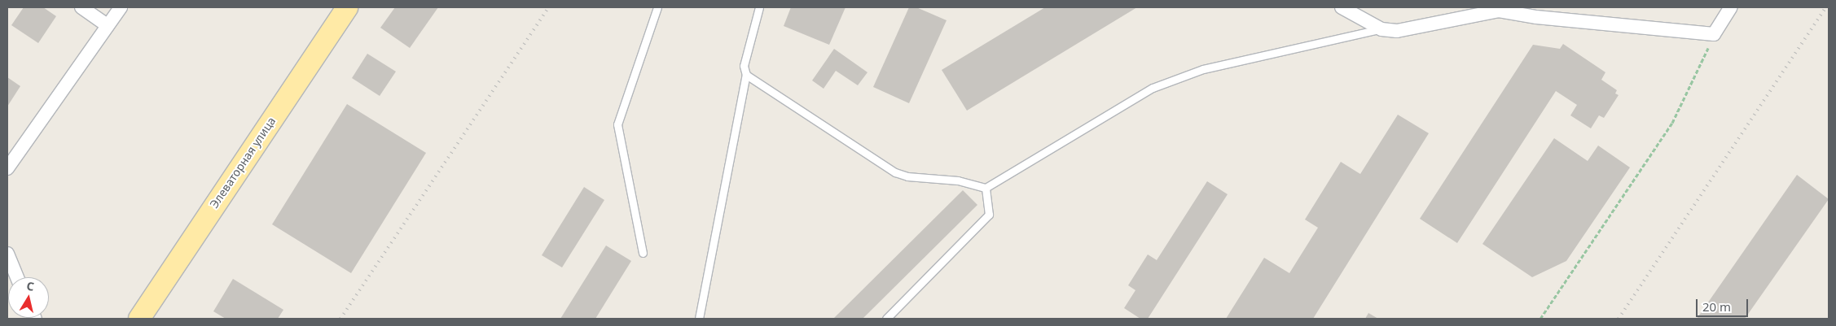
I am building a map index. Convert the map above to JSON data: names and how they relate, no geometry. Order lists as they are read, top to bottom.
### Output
{
  "streets": {
    "main road": ["Элеваторная улица"]
  },
  "scale_bar": "20 m",
  "north": "top"
}
